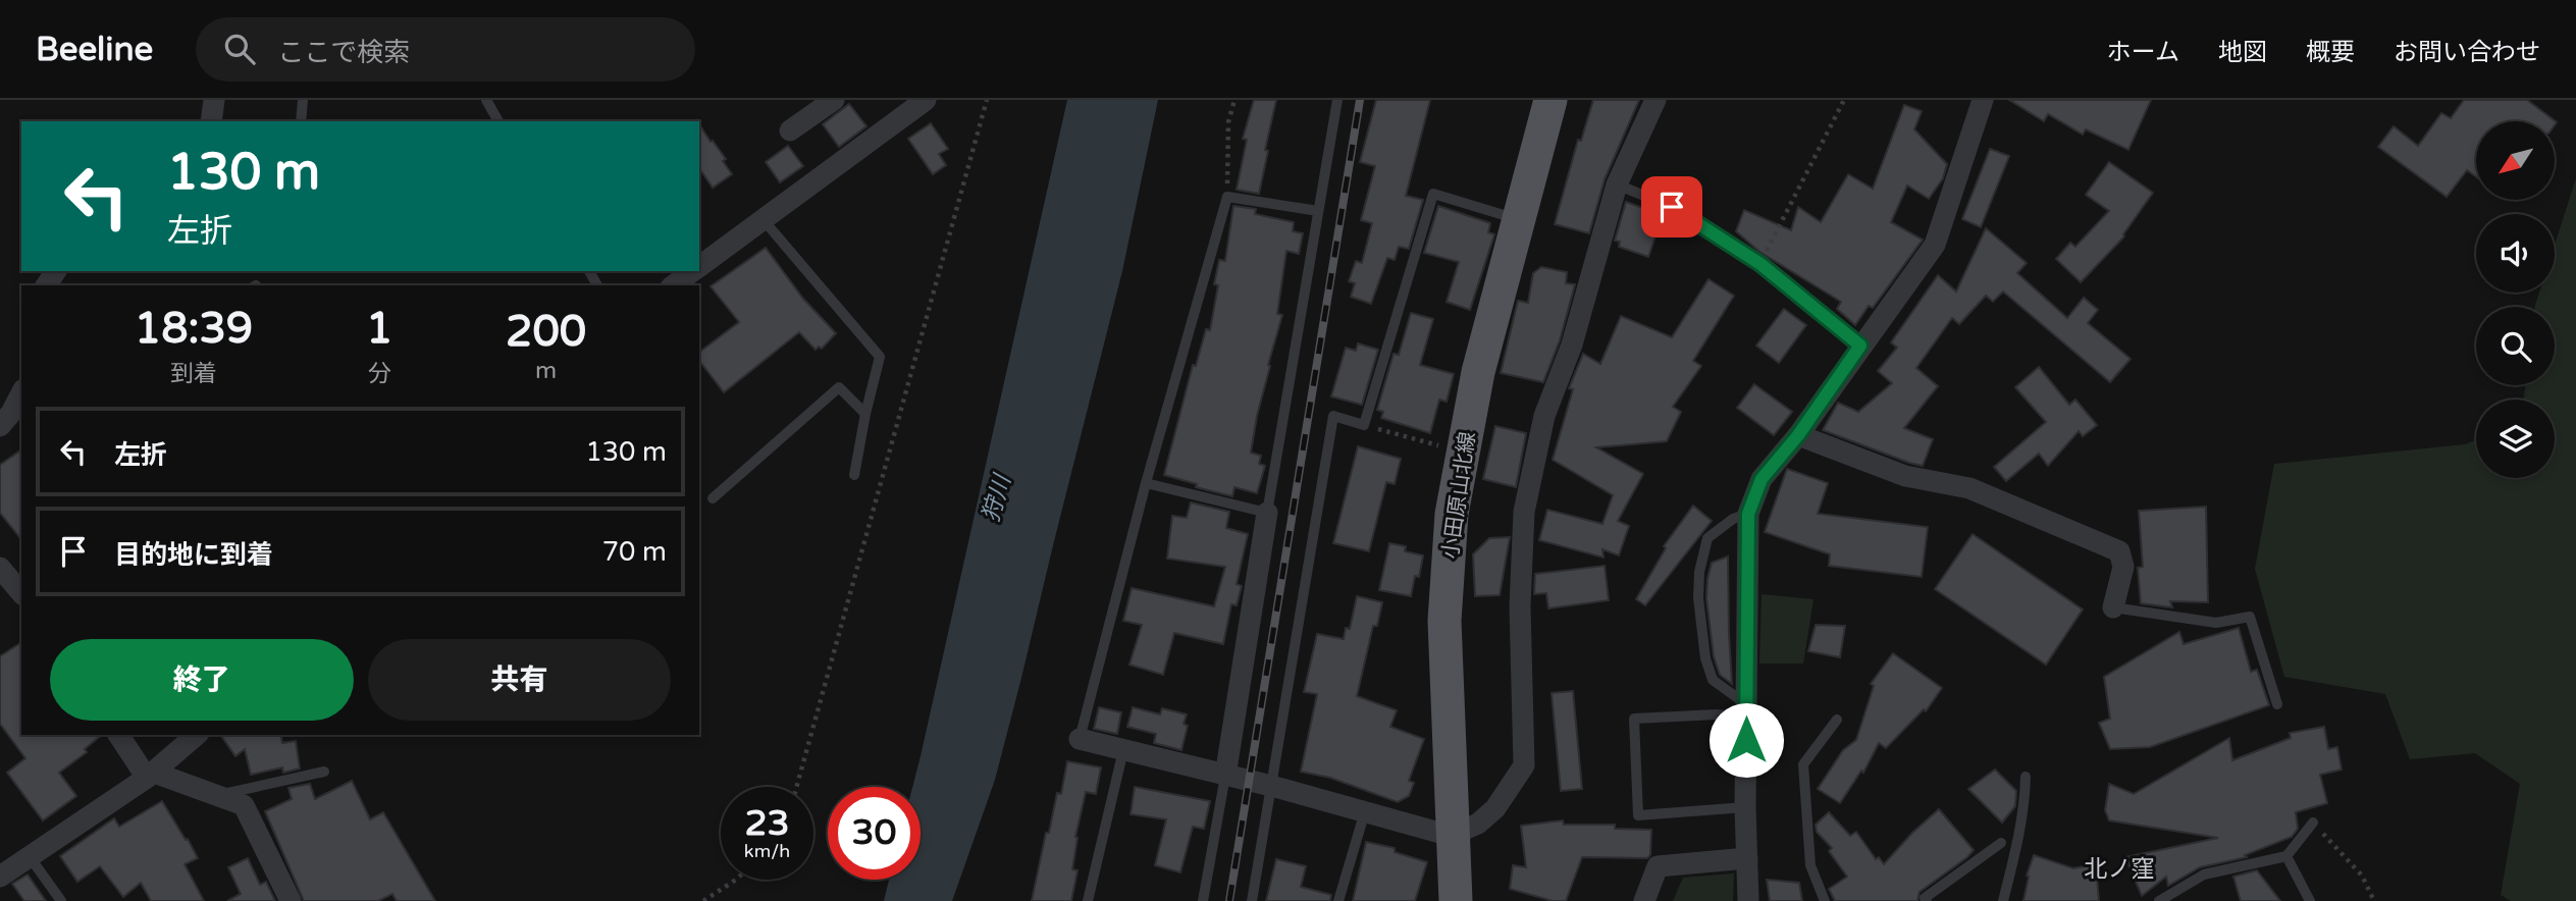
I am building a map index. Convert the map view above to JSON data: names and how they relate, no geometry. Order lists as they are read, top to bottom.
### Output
{
  "streets": {
    "main road": ["小田原山北線"]
  },
  "districts": ["北ノ窪"],
  "water": ["狩川"],
  "north": "bottom left",
  "page": {
    "header": "Beeline",
    "search": "ここで検索",
    "nav": [
      "ホーム",
      "地図",
      "概要",
      "お問い合わせ"
    ],
    "turn": ["130 m", "左折"],
    "eta": [
      "18:39",
      "到着",
      "1",
      "分",
      "200",
      "m"
    ],
    "list": [
      {
        "name": "左折",
        "value": "130 m"
      },
      {
        "name": "目的地に到着",
        "value": "70 m"
      }
    ],
    "buttons": ["終了", "共有"],
    "speed": "23 km/h",
    "limit": "30"
  }
}
